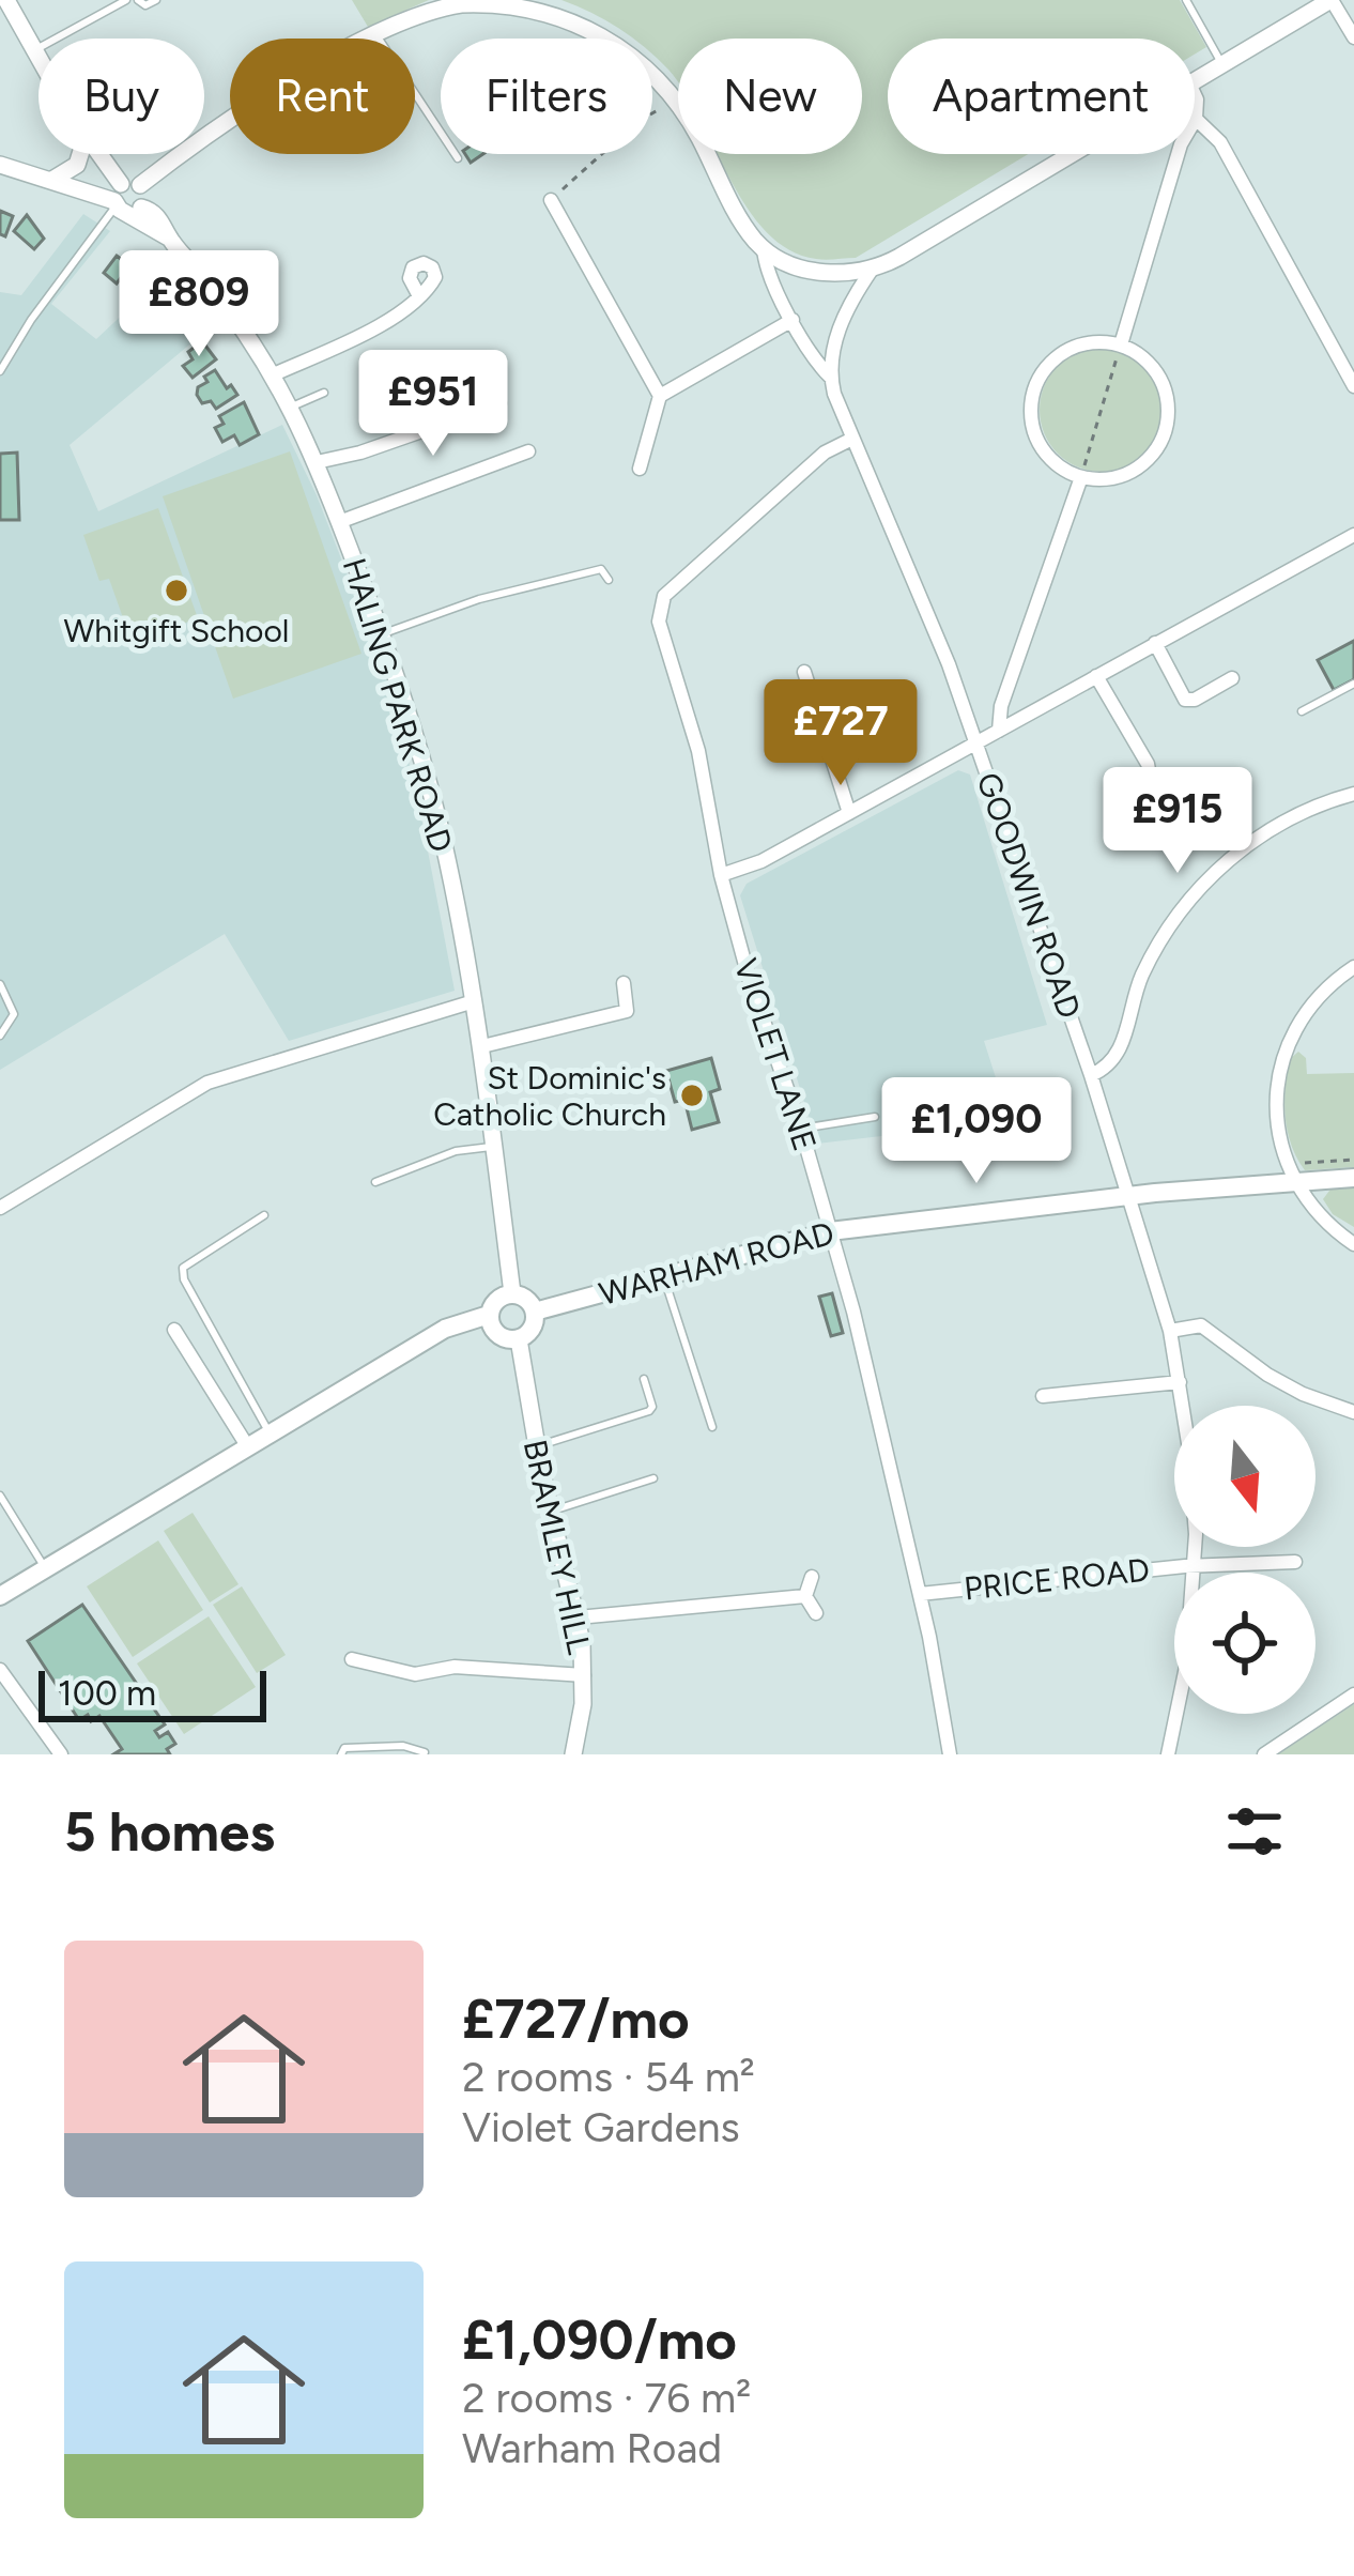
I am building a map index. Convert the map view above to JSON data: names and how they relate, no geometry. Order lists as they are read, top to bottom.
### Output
{
  "streets": {
    "main road": ["WARHAM ROAD"],
    "street": [
      "HALING PARK ROAD",
      "GOODWIN ROAD",
      "VIOLET LANE",
      "BRAMLEY HILL",
      "PRICE ROAD"
    ]
  },
  "crossings": [
    ["HALING PARK ROAD", "WARHAM ROAD"],
    ["HALING PARK ROAD", "BRAMLEY HILL"],
    ["GOODWIN ROAD", "VIOLET LANE"],
    ["GOODWIN ROAD", "WARHAM ROAD"],
    ["GOODWIN ROAD", "PRICE ROAD"],
    ["VIOLET LANE", "WARHAM ROAD"],
    ["VIOLET LANE", "PRICE ROAD"],
    ["WARHAM ROAD", "BRAMLEY HILL"]
  ],
  "places": ["Whitgift School", "St Dominic's Catholic Church"],
  "scale_bar": "100 m",
  "north": "bottom",
  "page": {
    "chip": [
      "Buy",
      "Rent",
      "Filters",
      "New",
      "Apartment"
    ],
    "price": [
      "£809",
      "£951",
      "£727",
      "£915",
      "£1,090"
    ],
    "scale": "100 m",
    "heading": "5 homes",
    "list": [
      {
        "name": "£727/mo",
        "note": "2 rooms · 54 m² · Violet Gardens"
      },
      {
        "name": "£1,090/mo",
        "note": "2 rooms · 76 m² · Warham Road"
      }
    ]
  }
}
